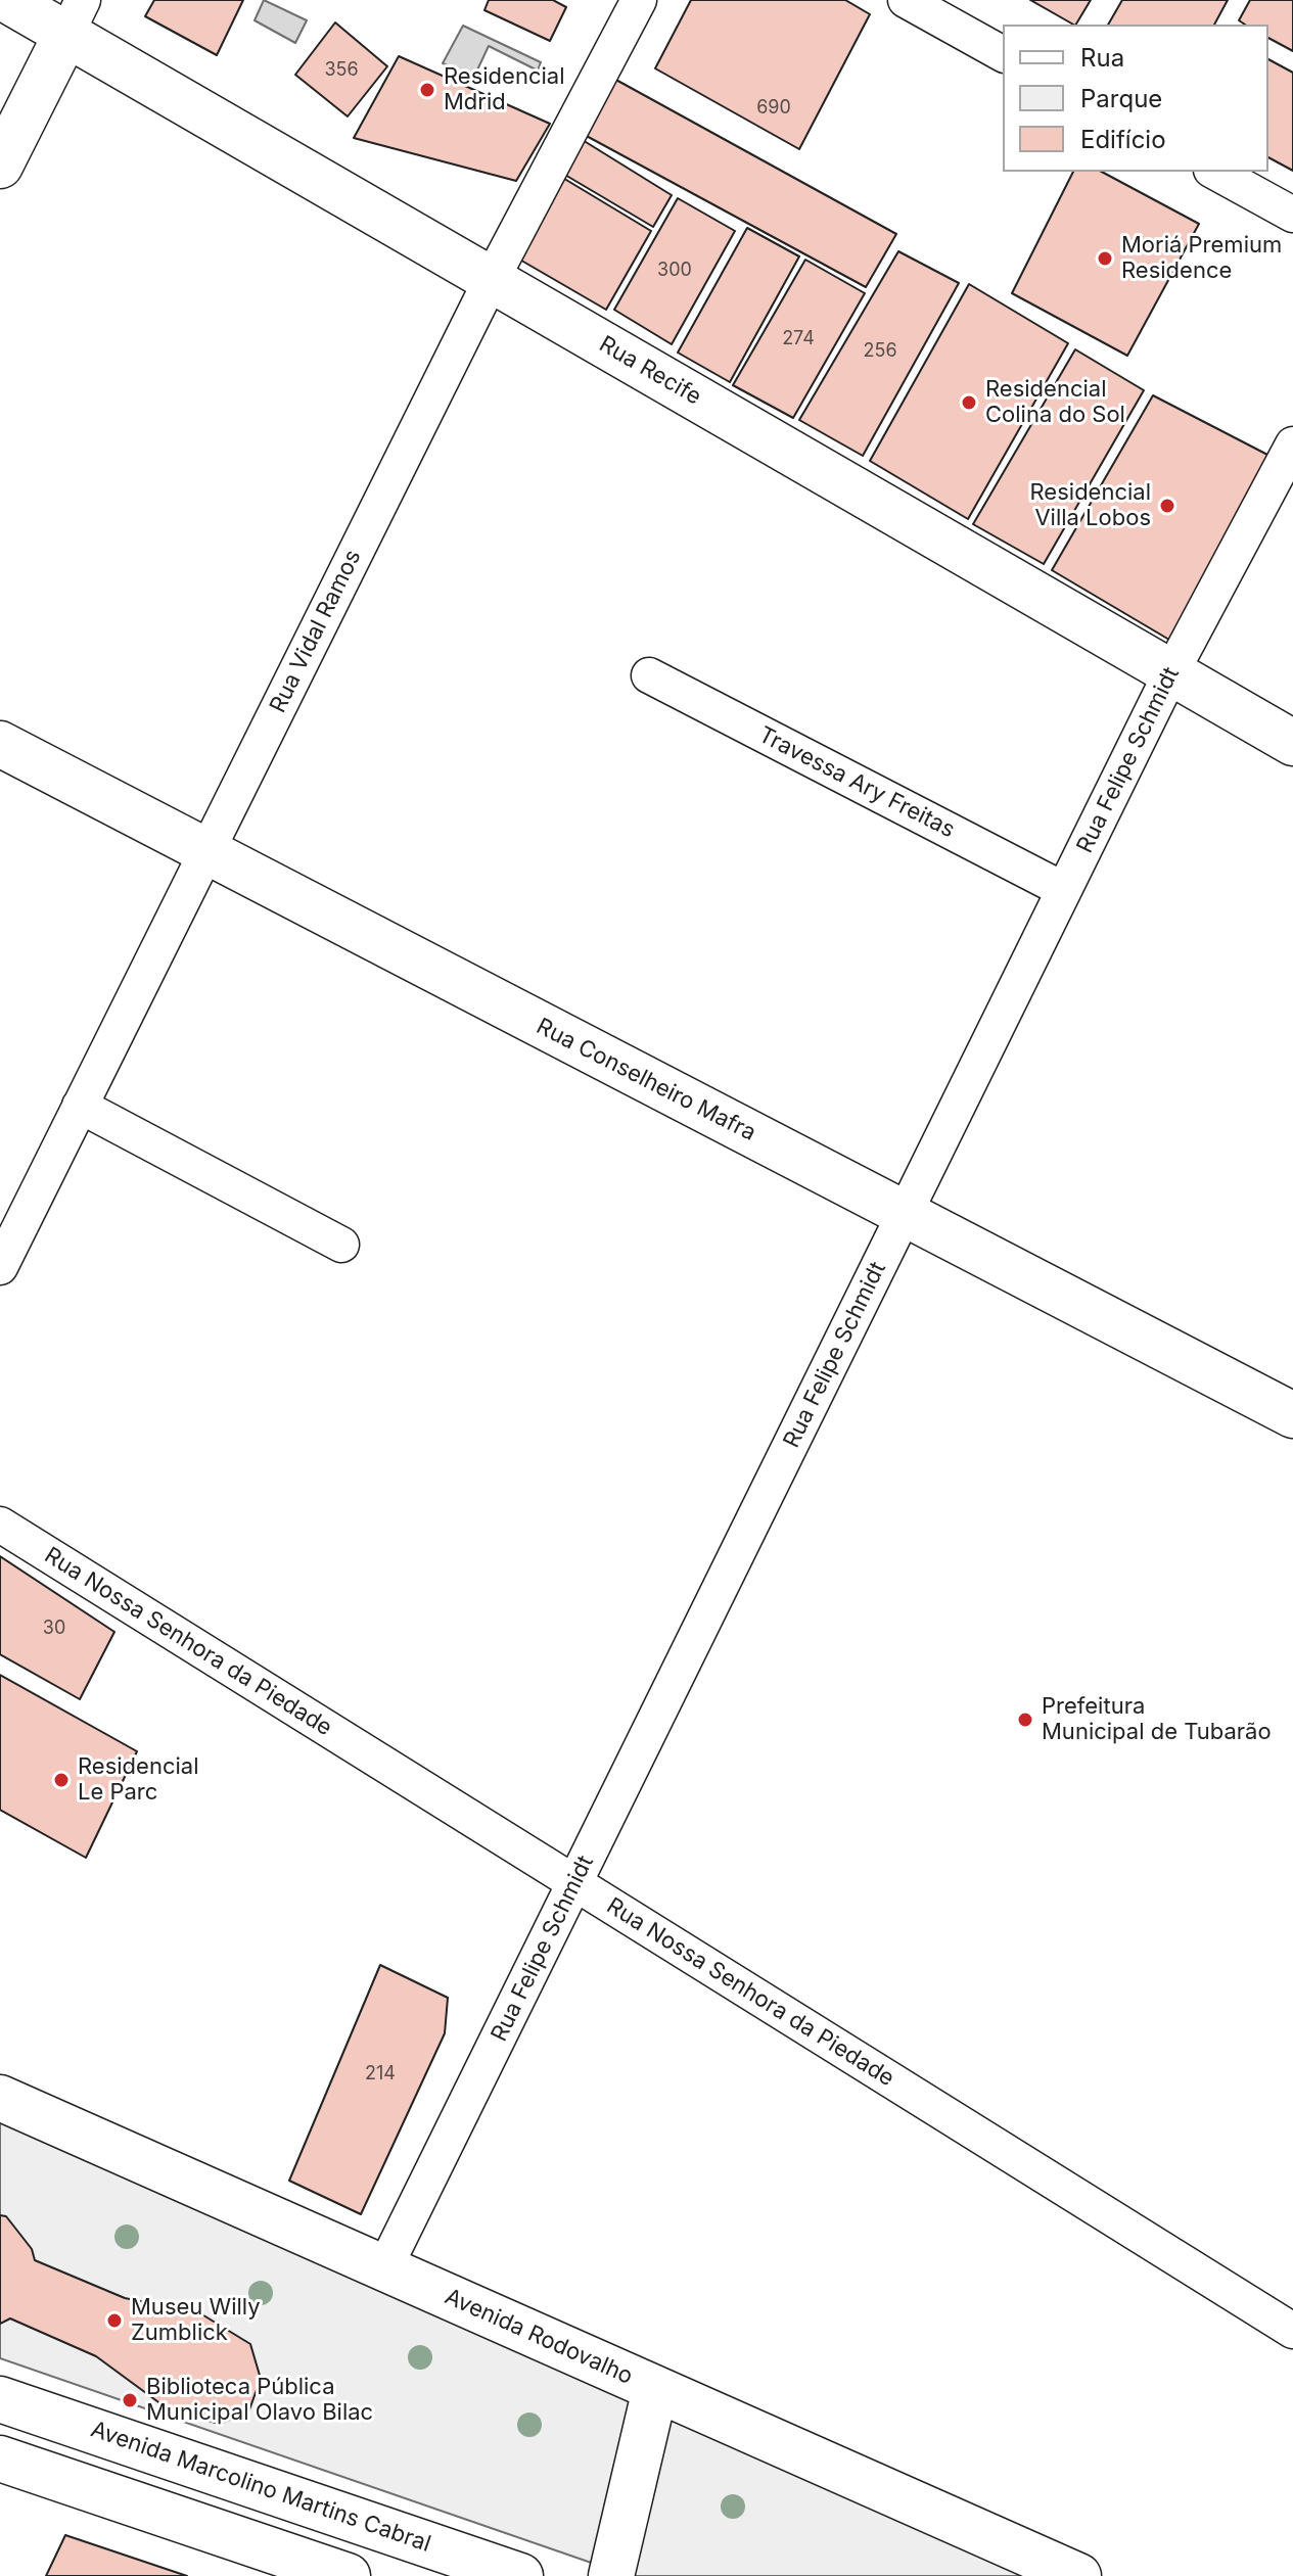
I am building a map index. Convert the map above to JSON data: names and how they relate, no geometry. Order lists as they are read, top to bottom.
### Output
{
  "streets": {
    "street": [
      "Rua Recife",
      "Rua Vidal Ramos",
      "Rua Felipe Schmidt",
      "Travessa Ary Freitas",
      "Rua Conselheiro Mafra",
      "Rua Nossa Senhora da Piedade",
      "Avenida Rodovalho",
      "Avenida Marcolino Martins Cabral"
    ]
  },
  "crossings": [
    ["Rua Recife", "Rua Vidal Ramos"],
    ["Rua Recife", "Rua Felipe Schmidt"],
    ["Rua Vidal Ramos", "Rua Conselheiro Mafra"],
    ["Rua Felipe Schmidt", "Travessa Ary Freitas"],
    ["Rua Felipe Schmidt", "Rua Conselheiro Mafra"],
    ["Rua Felipe Schmidt", "Rua Nossa Senhora da Piedade"],
    ["Rua Felipe Schmidt", "Avenida Rodovalho"]
  ],
  "places": [
    "Residencial Mdrid",
    "Moriá Premium Residence",
    "Residencial Colina do Sol",
    "Residencial Villa Lobos",
    "Prefeitura Municipal de Tubarão",
    "Residencial Le Parc",
    "Museu Willy Zumblick",
    "Biblioteca Pública Municipal Olavo Bilac"
  ],
  "house_numbers": [
    "356",
    "690",
    "300",
    "274",
    "256",
    "30",
    "214"
  ],
  "legend": ["Rua", "Parque", "Edifício"]
}
